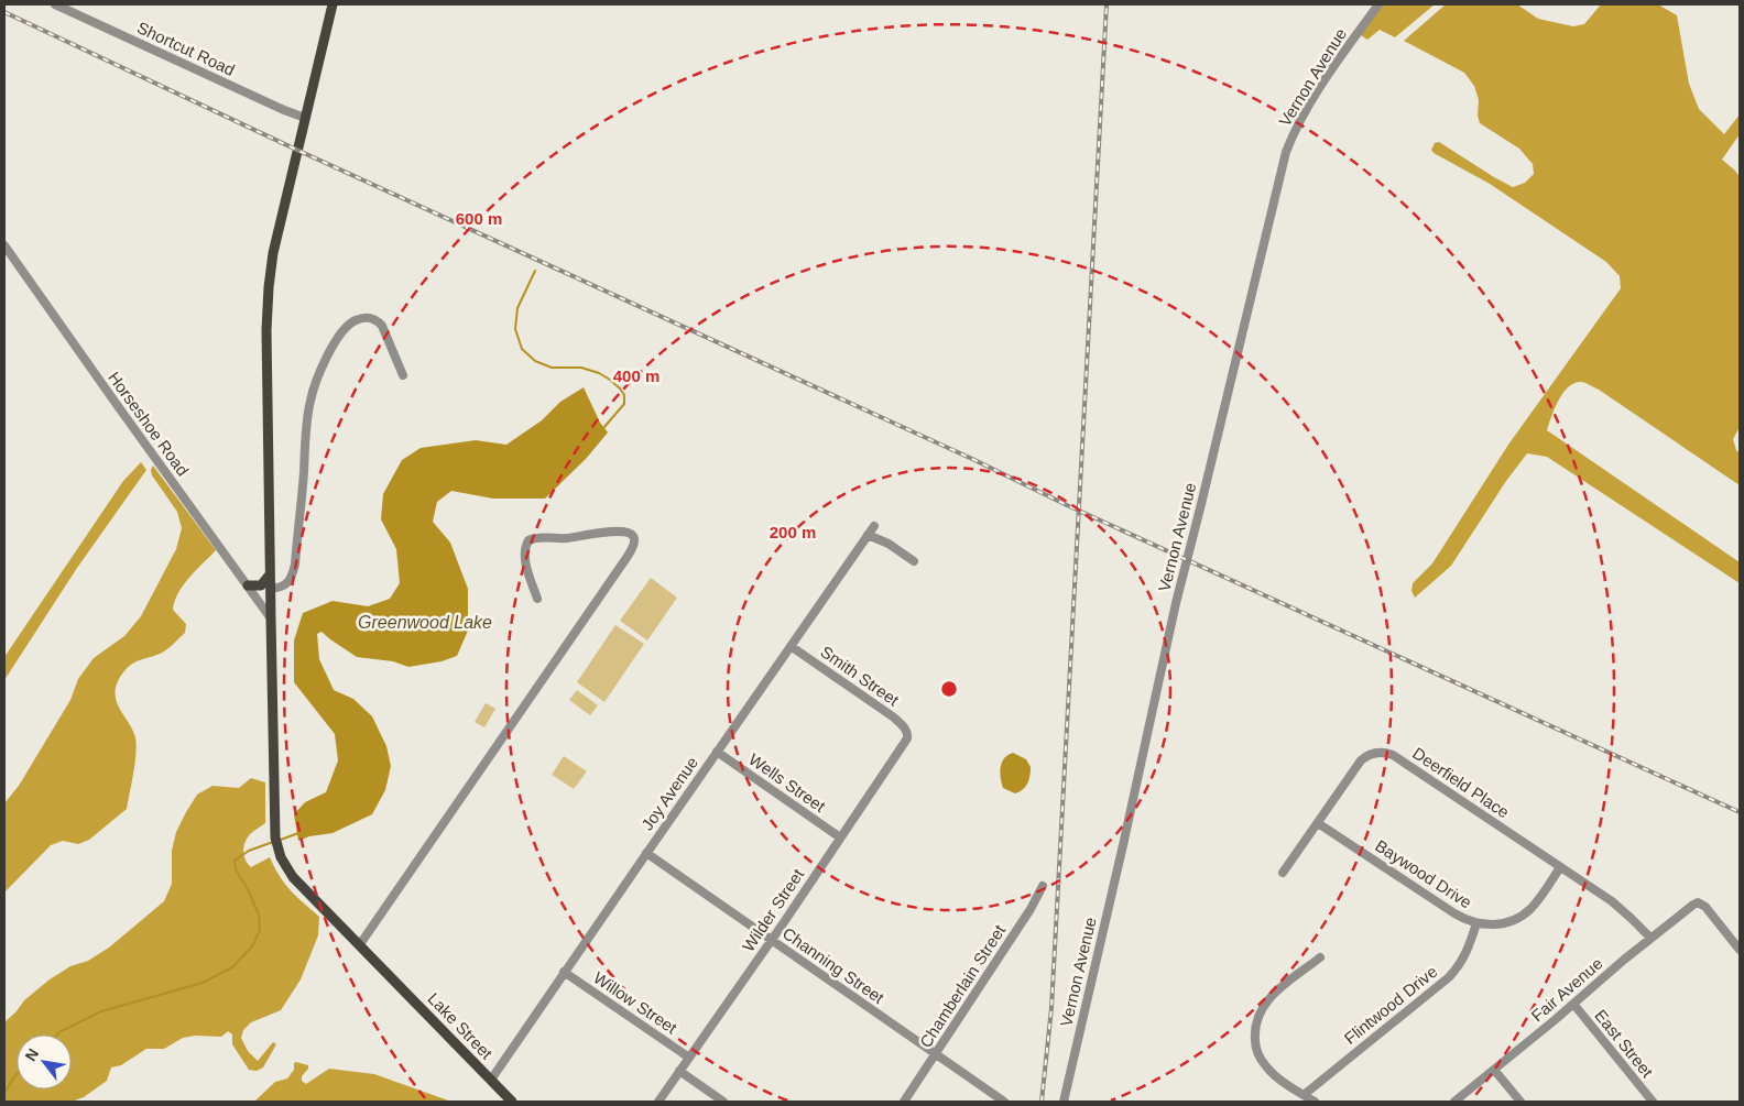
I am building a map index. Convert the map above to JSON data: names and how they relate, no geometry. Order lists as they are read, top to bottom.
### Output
{
  "streets": {
    "main road": ["Lake Street"],
    "street": [
      "Shortcut Road",
      "Vernon Avenue",
      "Horseshoe Road",
      "Smith Street",
      "Wells Street",
      "Deerfield Place",
      "Joy Avenue",
      "Baywood Drive",
      "Wilder Street",
      "Channing Street",
      "Chamberlain Street",
      "Fair Avenue",
      "Willow Street",
      "Flintwood Drive",
      "East Street"
    ]
  },
  "crossings": [
    ["Horseshoe Road", "Lake Street"],
    ["Smith Street", "Joy Avenue"],
    ["Smith Street", "Wilder Street"],
    ["Wells Street", "Joy Avenue"],
    ["Wells Street", "Wilder Street"],
    ["Deerfield Place", "Baywood Drive"],
    ["Deerfield Place", "Fair Avenue"],
    ["Joy Avenue", "Channing Street"],
    ["Joy Avenue", "Willow Street"],
    ["Joy Avenue", "Lake Street"],
    ["Baywood Drive", "Flintwood Drive"],
    ["Wilder Street", "Channing Street"],
    ["Wilder Street", "Willow Street"],
    ["Channing Street", "Chamberlain Street"],
    ["Fair Avenue", "East Street"]
  ],
  "water": ["Greenwood Lake"],
  "north": "top left",
  "rings": ["600 m", "400 m", "200 m"]
}
